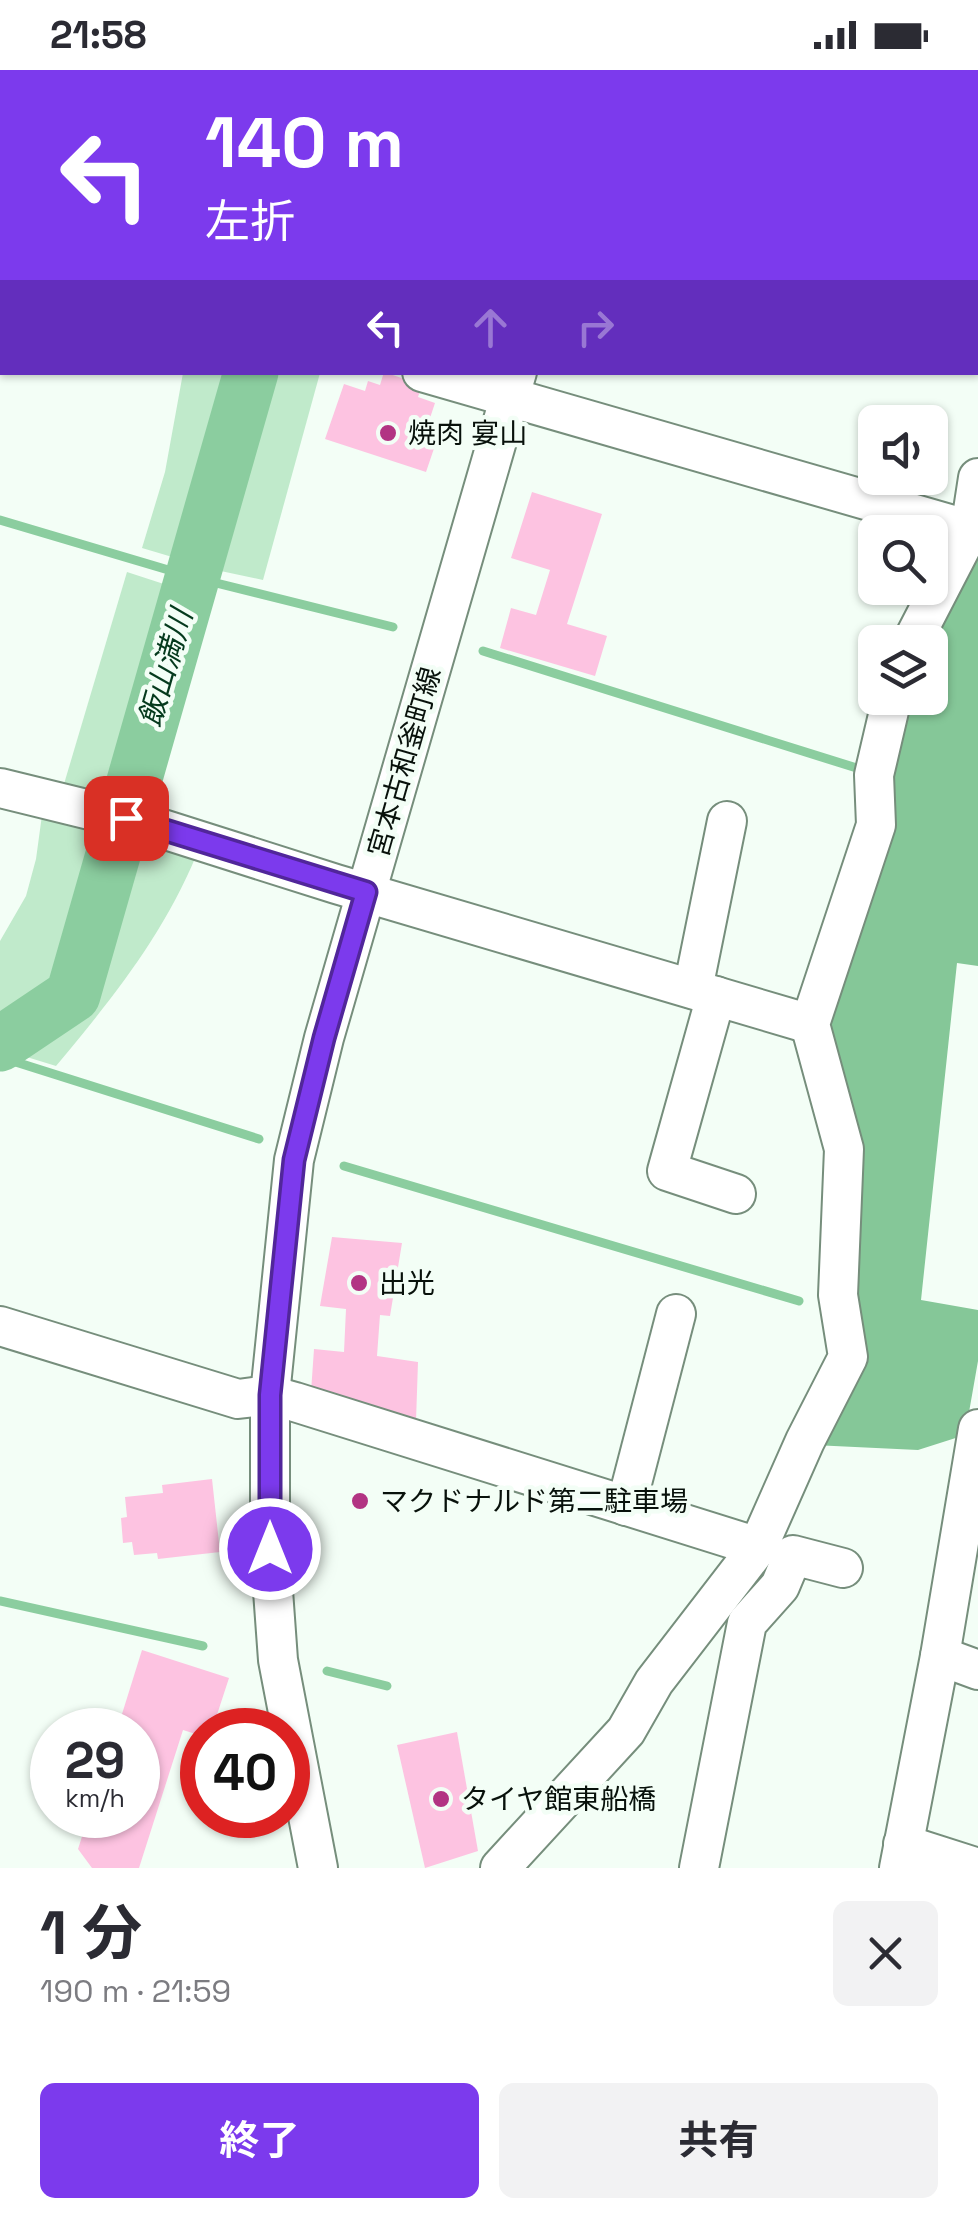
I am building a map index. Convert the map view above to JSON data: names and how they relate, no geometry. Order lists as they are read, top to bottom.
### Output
{
  "streets": {
    "street": ["宮本古和釜町線"]
  },
  "water": ["飯山満川"],
  "places": [
    "焼肉 宴山",
    "出光",
    "マクドナルド第二駐車場",
    "タイヤ館東船橋"
  ],
  "page": {
    "status": "21:58",
    "turn": ["140 m", "左折"],
    "speed": "29 km/h",
    "limit": "40",
    "heading": ["1 分", "190 m · 21:59"],
    "buttons": ["終了", "共有"]
  }
}
